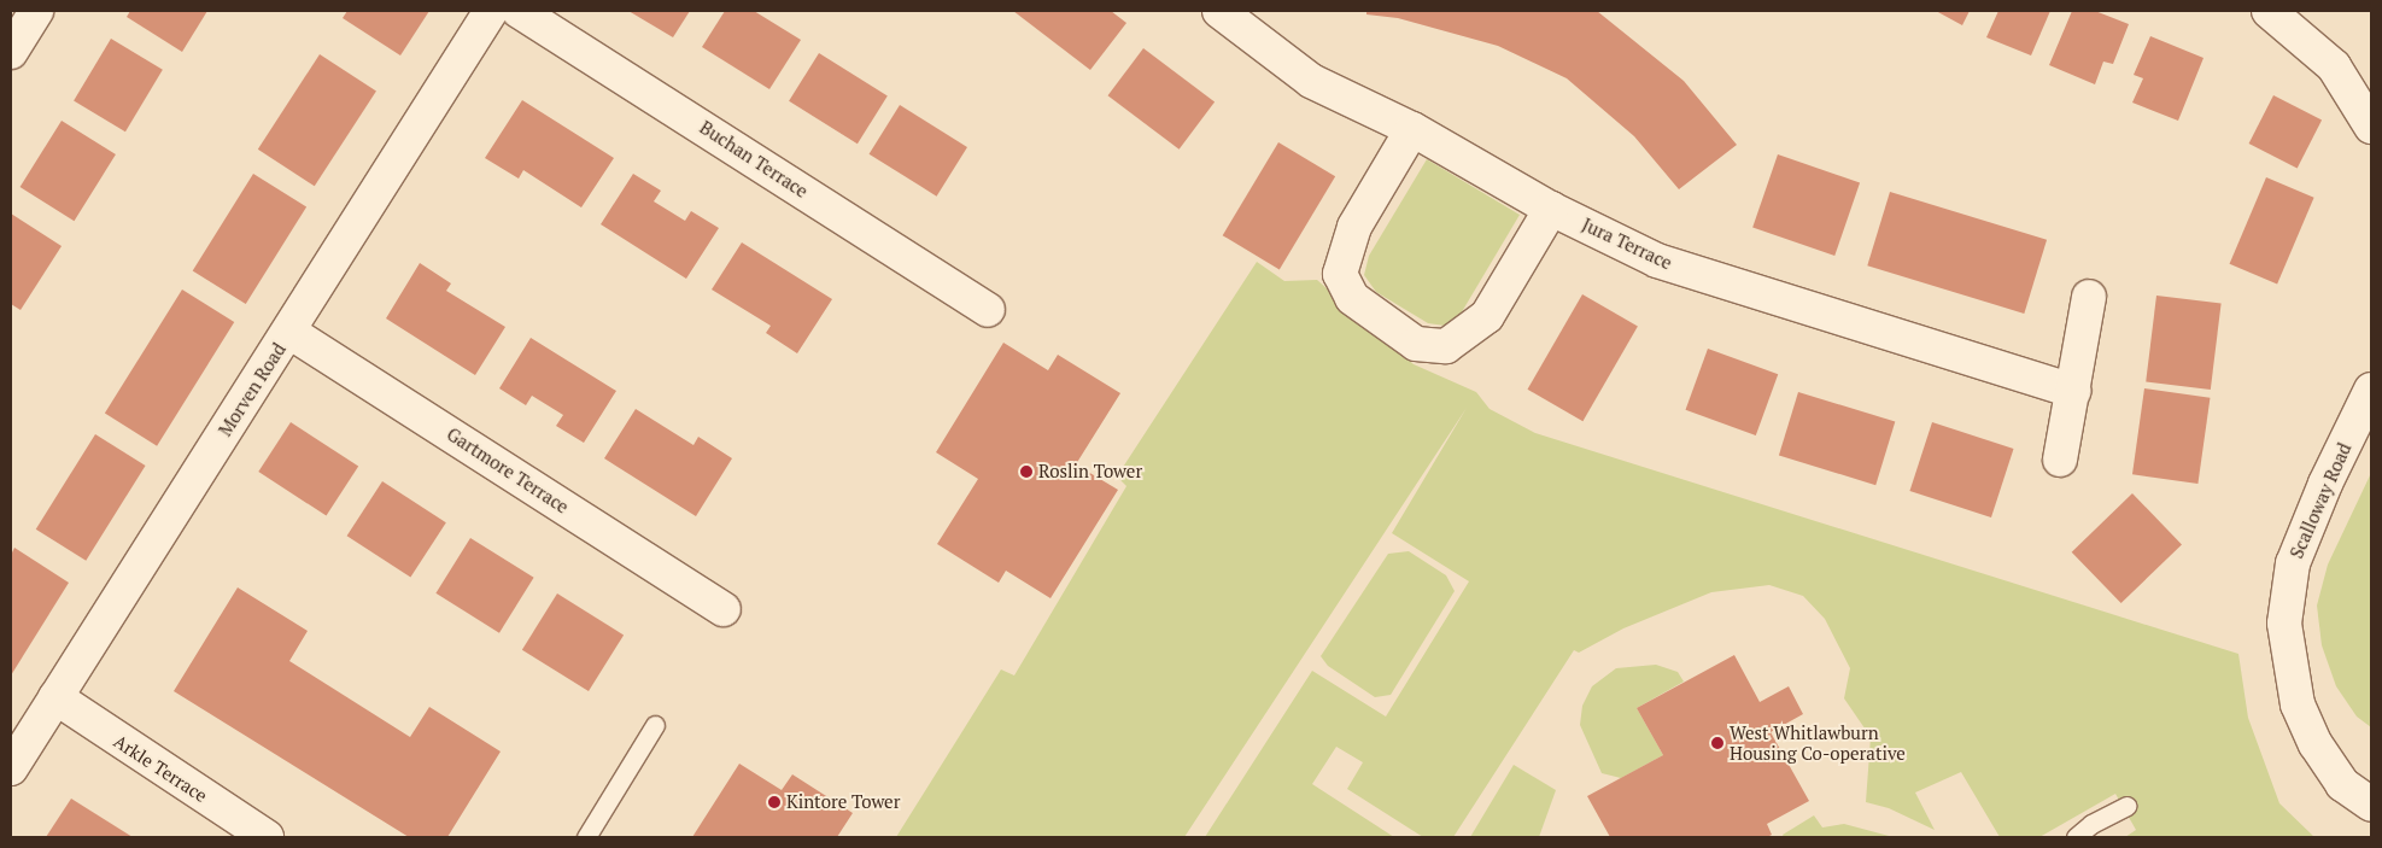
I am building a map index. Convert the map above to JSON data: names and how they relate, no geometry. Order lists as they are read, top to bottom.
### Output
{
  "streets": {
    "street": [
      "Buchan Terrace",
      "Jura Terrace",
      "Morven Road",
      "Gartmore Terrace",
      "Scalloway Road",
      "Arkle Terrace"
    ]
  },
  "crossings": [
    ["Morven Road", "Gartmore Terrace"],
    ["Morven Road", "Arkle Terrace"]
  ],
  "places": ["Roslin Tower", "West Whitlawburn Housing Co-operative", "Kintore Tower"]
}
